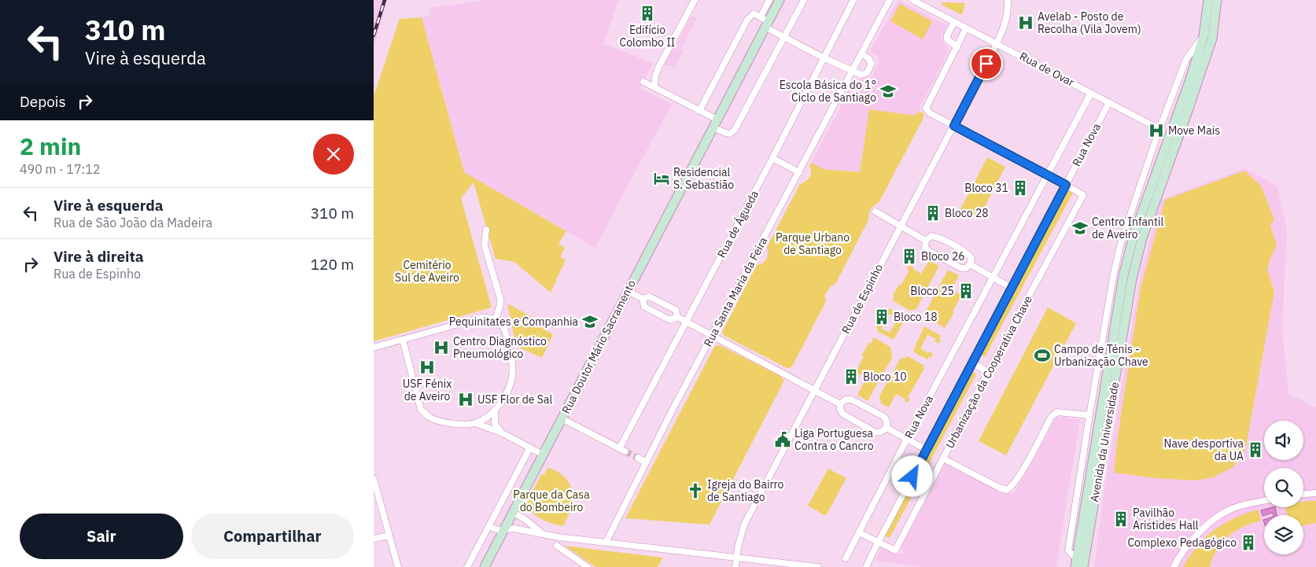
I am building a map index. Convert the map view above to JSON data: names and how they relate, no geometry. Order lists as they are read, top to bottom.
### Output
{
  "streets": {
    "main road": ["Rua Doutor Mário Sacramento", "Avenida da Universidade"],
    "street": [
      "Rua de Ovar",
      "Rua Nova",
      "Rua de Águeda",
      "Rua Santa Maria da Feira",
      "Rua de Espinho",
      "Urbanização da Cooperativa Chave"
    ]
  },
  "crossings": [
    ["Rua de Ovar", "Rua Nova"],
    ["Rua de Ovar", "Rua de Espinho"],
    ["Rua de Ovar", "Avenida da Universidade"],
    ["Rua Nova", "Urbanização da Cooperativa Chave"],
    ["Rua de Águeda", "Rua Doutor Mário Sacramento"]
  ],
  "parks": ["Parque Urbano de Santiago", "Cemitério Sul de Aveiro", "Parque da Casa do Bombeiro"],
  "places": {
    "building": [
      "Edifício Colombo II",
      "Bloco 31",
      "Bloco 28",
      "Bloco 26",
      "Bloco 25",
      "Bloco 18",
      "Bloco 10",
      "Nave desportiva da UA",
      "Pavilhão Aristides Hall",
      "Complexo Pedagógico"
    ],
    "hospital": [
      "Avelab - Posto de Recolha (Vila Jovem)",
      "Move Mais",
      "Centro Diagnóstico Pneumológico",
      "USF Fénix de Aveiro",
      "USF Flor de Sal"
    ],
    "school or university": ["Escola Básica do 1° Ciclo de Santiago", "Centro Infantil de Aveiro", "Pequinitates e Companhia"],
    "hotel": ["Residencial S. Sebastião"],
    "sports": ["Campo de Ténis - Urbanização Chave"],
    "public building": ["Liga Portuguesa Contra o Cancro"],
    "church": ["Igreja do Bairro de Santiago"]
  },
  "page": {
    "turn": ["310 m", "Vire à esquerda"],
    "then": "Depois",
    "heading": ["2 min", "490 m · 17:12"],
    "list": [
      {
        "name": "Vire à esquerda",
        "note": "Rua de São João da Madeira",
        "value": "310 m"
      },
      {
        "name": "Vire à direita",
        "note": "Rua de Espinho",
        "value": "120 m"
      }
    ],
    "buttons": ["Sair", "Compartilhar"]
  }
}
